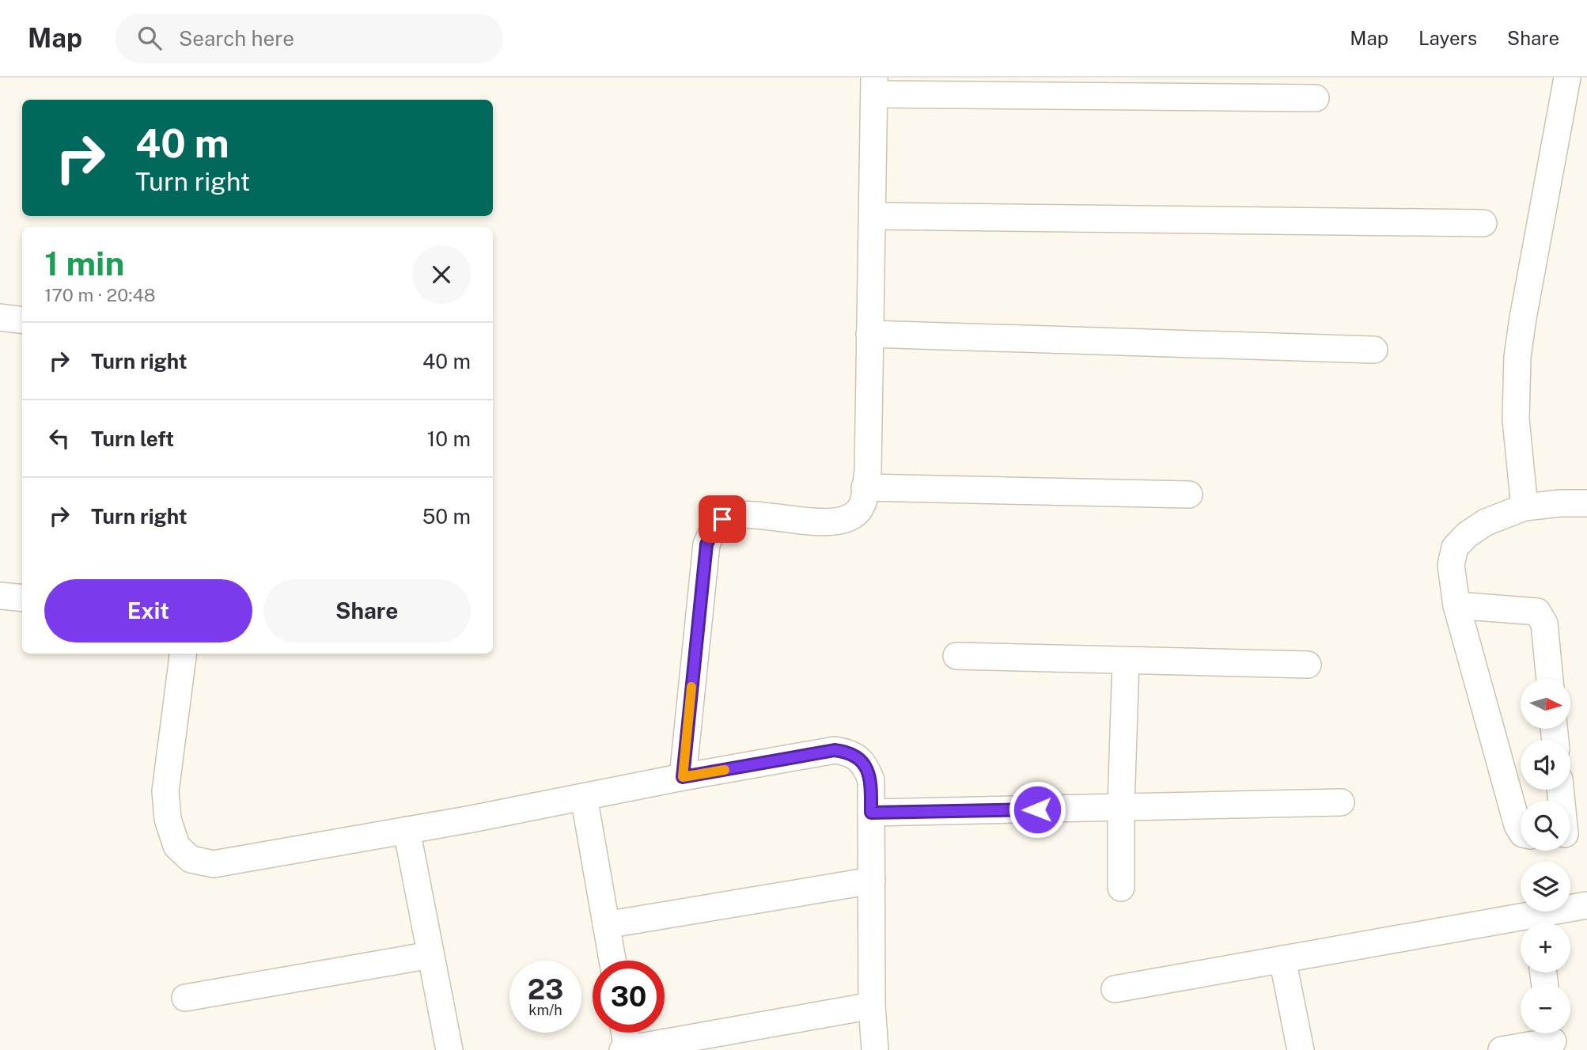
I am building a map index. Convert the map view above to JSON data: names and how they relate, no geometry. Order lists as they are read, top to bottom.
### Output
{
  "north": "right",
  "page": {
    "header": "Map",
    "search": "Search here",
    "nav": ["Map", "Layers", "Share"],
    "turn": ["40 m", "Turn right"],
    "heading": ["1 min", "170 m · 20:48"],
    "list": [
      {
        "name": "Turn right",
        "value": "40 m"
      },
      {
        "name": "Turn left",
        "value": "10 m"
      },
      {
        "name": "Turn right",
        "value": "50 m"
      }
    ],
    "buttons": ["Exit", "Share"],
    "map_buttons": ["+", "−"],
    "speed": "23 km/h",
    "limit": "30"
  }
}
